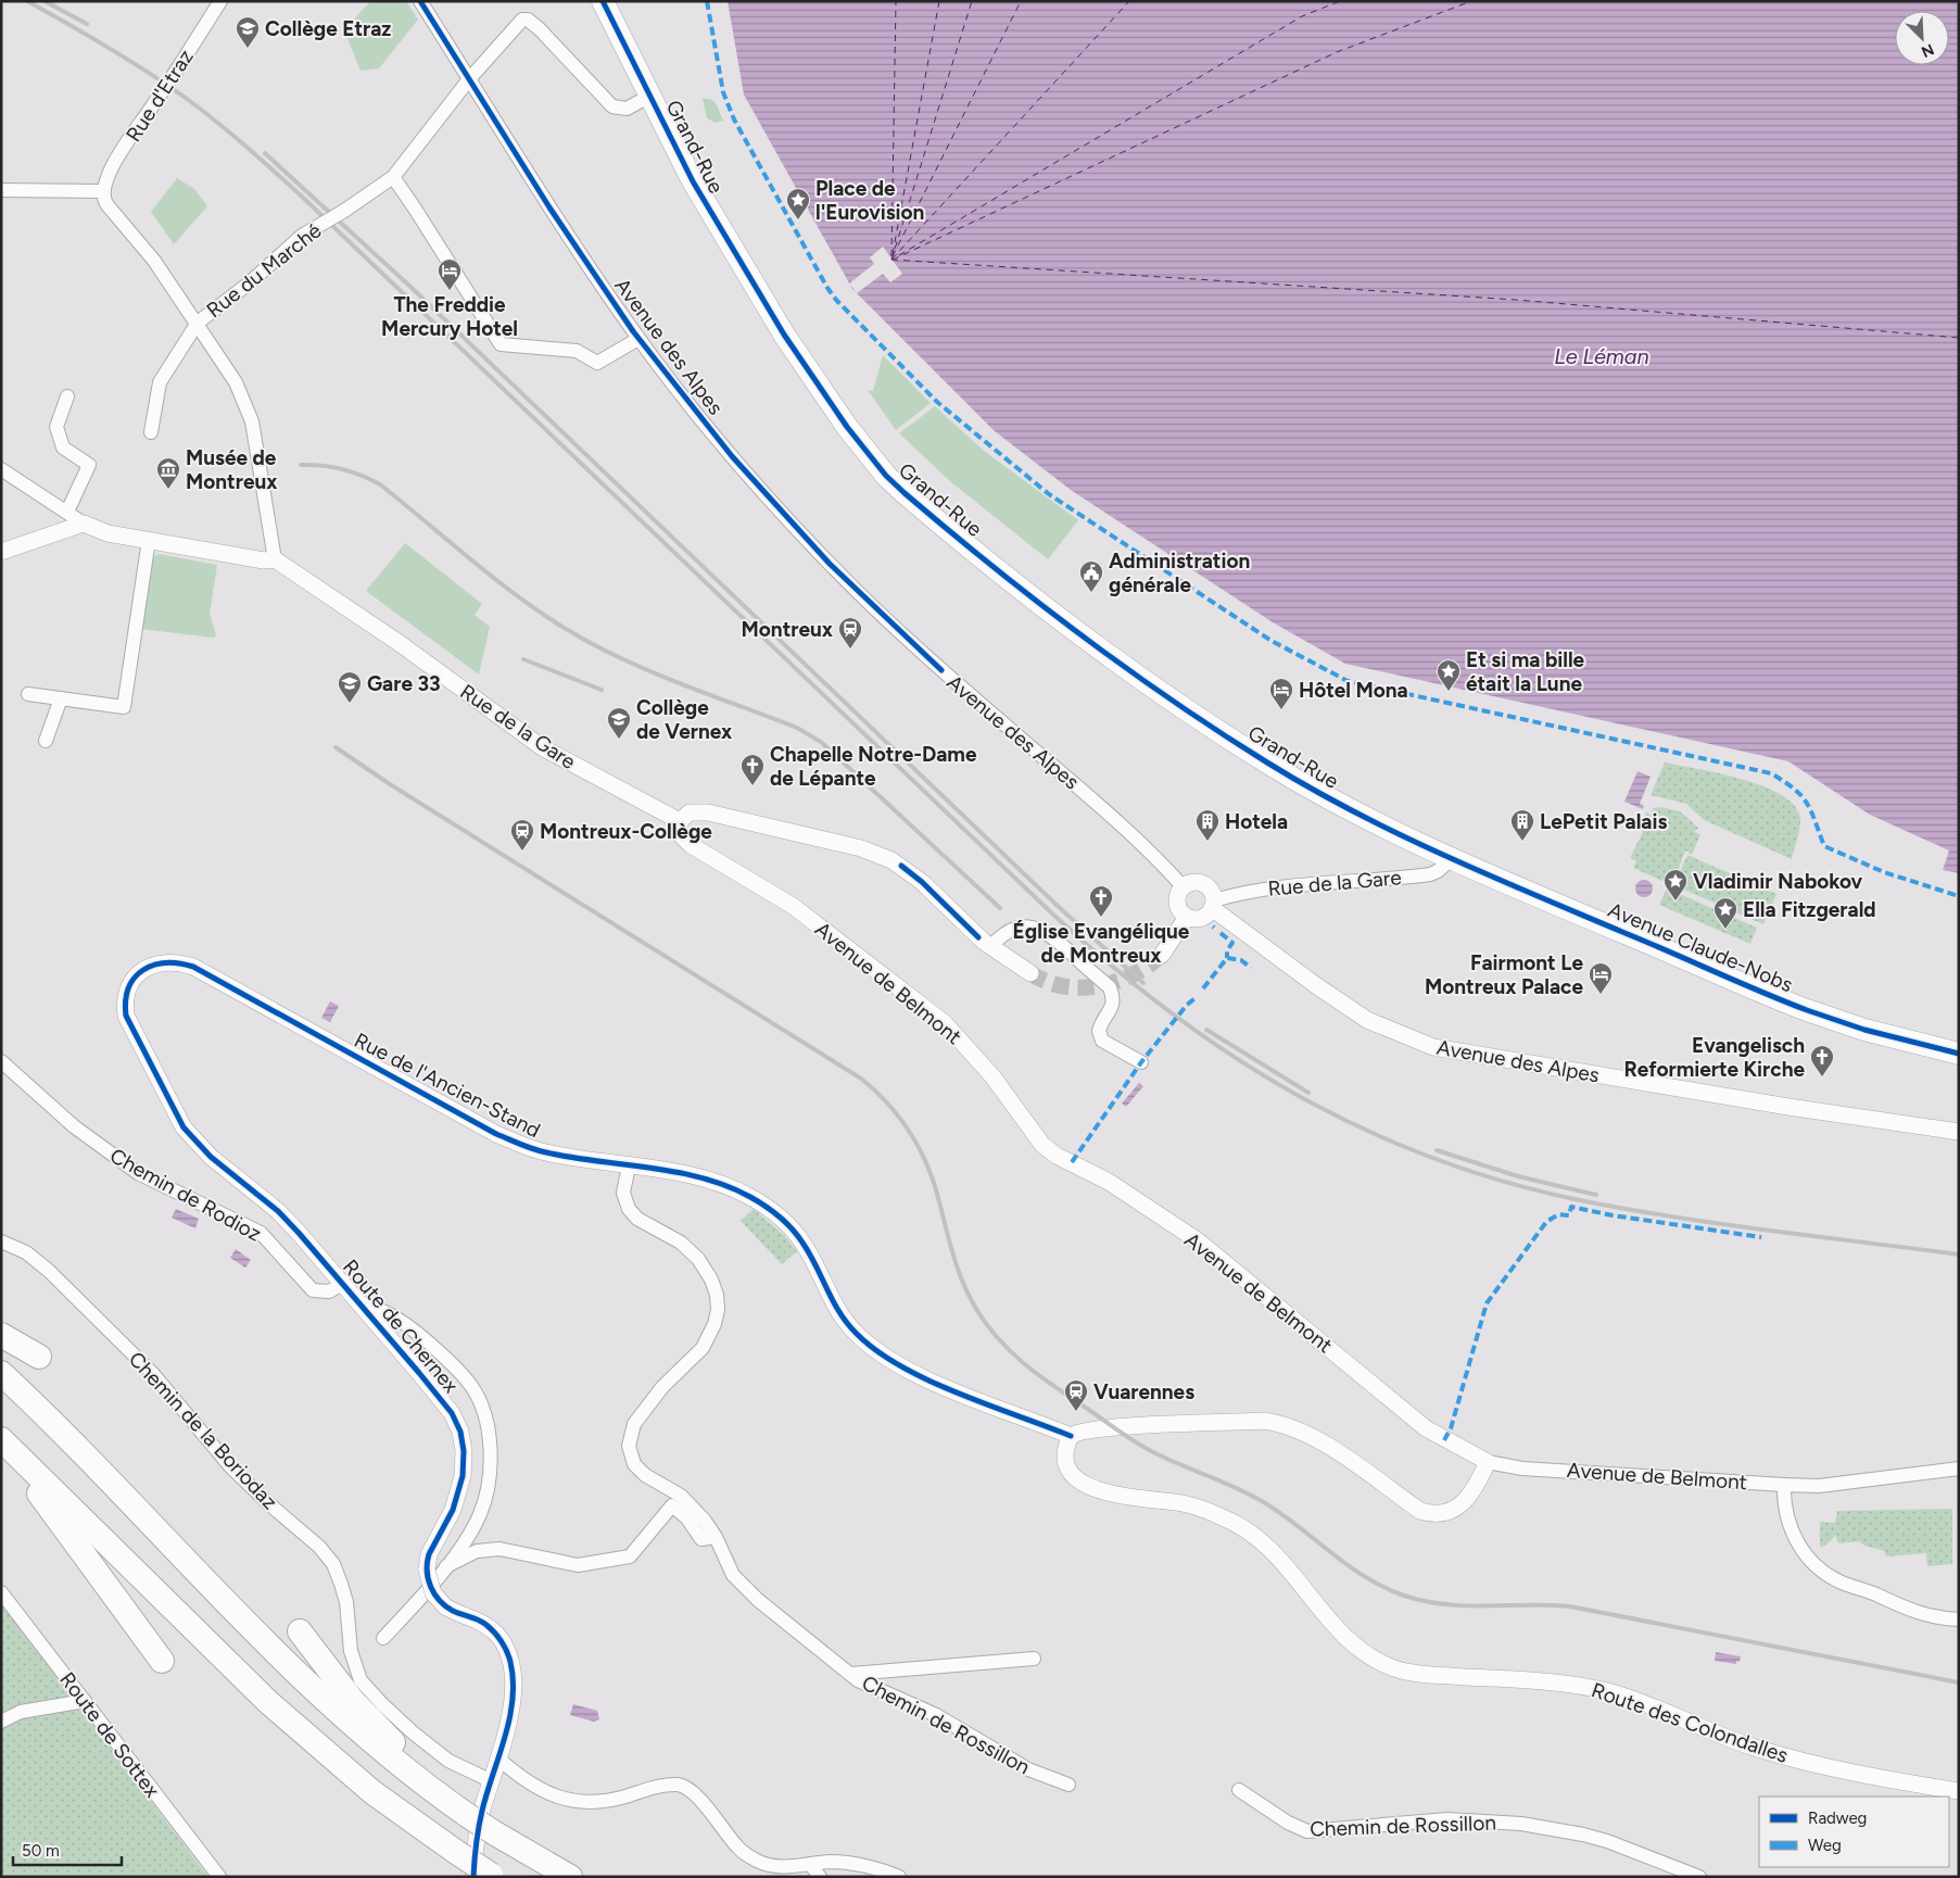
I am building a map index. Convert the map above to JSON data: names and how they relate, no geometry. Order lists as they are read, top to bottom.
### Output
{
  "streets": {
    "main road": ["Grand-Rue", "Avenue Claude-Nobs"],
    "street": [
      "Rue d'Etraz",
      "Rue du Marché",
      "Avenue des Alpes",
      "Rue de la Gare",
      "Avenue de Belmont",
      "Rue de l'Ancien-Stand",
      "Chemin de Rodioz",
      "Route de Chernex",
      "Chemin de la Boriodaz",
      "Route des Colondalles",
      "Chemin de Rossillon",
      "Route de Sottex"
    ]
  },
  "crossings": [
    ["Grand-Rue", "Rue du Marché"],
    ["Grand-Rue", "Rue de la Gare"],
    ["Grand-Rue", "Avenue Claude-Nobs"],
    ["Rue du Marché", "Avenue des Alpes"],
    ["Avenue des Alpes", "Rue de la Gare"],
    ["Rue de la Gare", "Avenue Claude-Nobs"],
    ["Rue de la Gare", "Avenue de Belmont"],
    ["Rue de l'Ancien-Stand", "Route de Chernex"],
    ["Rue de l'Ancien-Stand", "Route des Colondalles"],
    ["Rue de l'Ancien-Stand", "Chemin de Rossillon"],
    ["Chemin de Rodioz", "Route de Chernex"],
    ["Route de Chernex", "Chemin de la Boriodaz"]
  ],
  "water": ["Le Léman"],
  "places": {
    "school or university": ["Collège Etraz", "Gare 33", "Collège de Vernex"],
    "place": [
      "Place de l'Eurovision",
      "Et si ma bille était la Lune",
      "Vladimir Nabokov",
      "Ella Fitzgerald"
    ],
    "hotel": ["The Freddie Mercury Hotel", "Hôtel Mona", "Fairmont Le Montreux Palace"],
    "museum": ["Musée de Montreux"],
    "public building": ["Administration générale"],
    "station": ["Montreux", "Montreux-Collège", "Vuarennes"],
    "church": ["Chapelle Notre-Dame de Lépante", "Église Evangélique de Montreux", "Evangelisch Reformierte Kirche"],
    "building": ["Hotela", "LePetit Palais"]
  },
  "legend": ["Radweg", "Weg"],
  "scale_bar": "50 m",
  "north": "bottom right"
}
